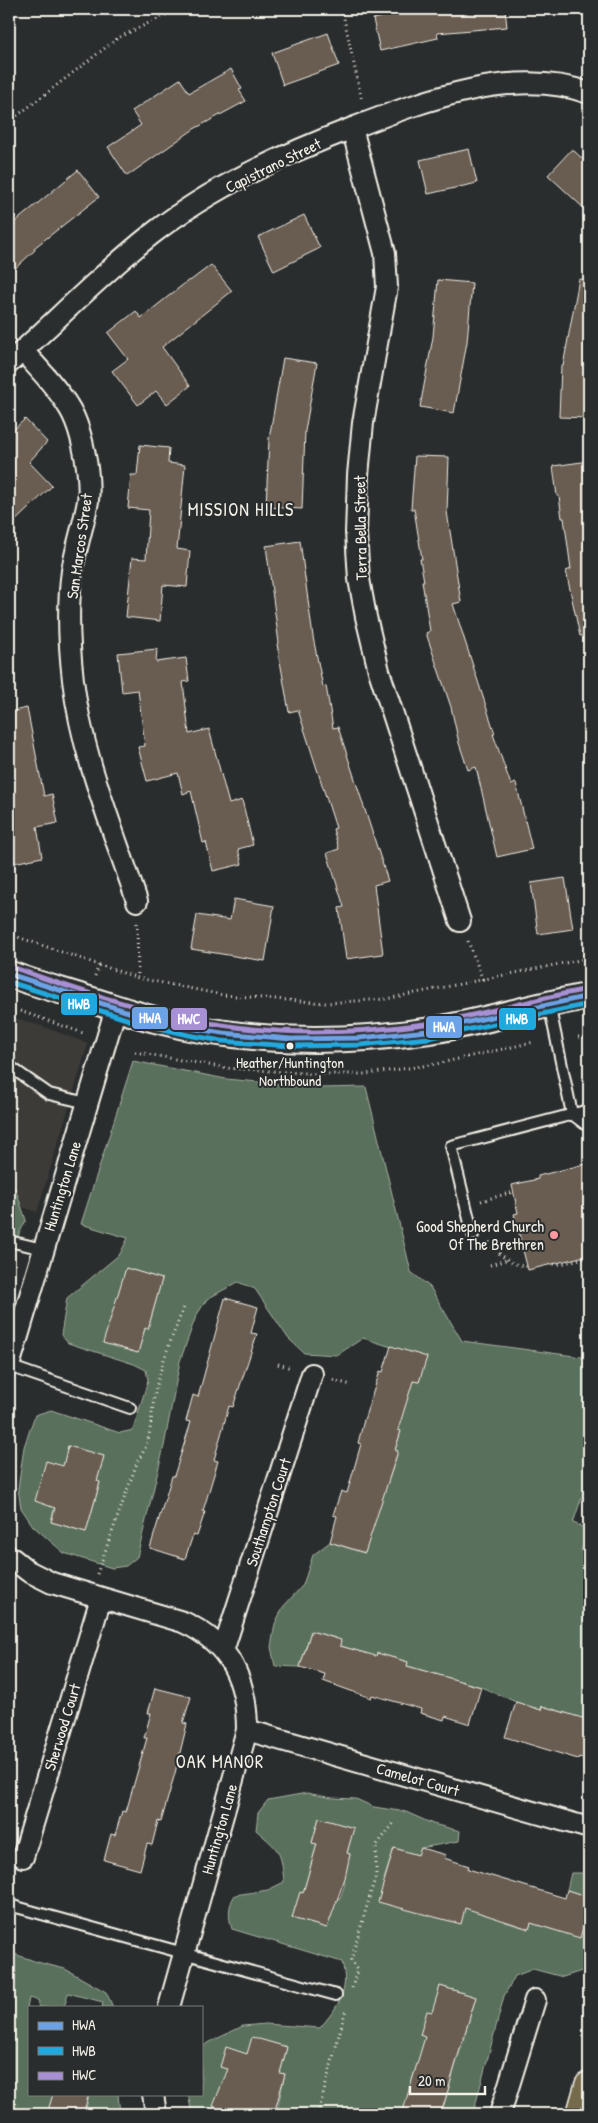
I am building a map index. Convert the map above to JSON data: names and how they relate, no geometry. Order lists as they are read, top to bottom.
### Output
{
  "streets": {
    "street": [
      "Capistrano Street",
      "Terra Bella Street",
      "San Marcos Street",
      "Huntington Lane",
      "Southampton Court",
      "Sherwood Court",
      "Camelot Court"
    ]
  },
  "crossings": [
    ["Capistrano Street", "Terra Bella Street"],
    ["Capistrano Street", "San Marcos Street"],
    ["Huntington Lane", "Southampton Court"],
    ["Huntington Lane", "Sherwood Court"],
    ["Huntington Lane", "Camelot Court"]
  ],
  "districts": ["MISSION HILLS", "OAK MANOR"],
  "places": ["Heather/Huntington Northbound", "Good Shepherd Church Of The Brethren"],
  "lines": ["transit line HWC", "transit line HWA", "transit line HWB"],
  "legend": ["HWA", "HWB", "HWC"],
  "scale_bar": "20 m"
}
